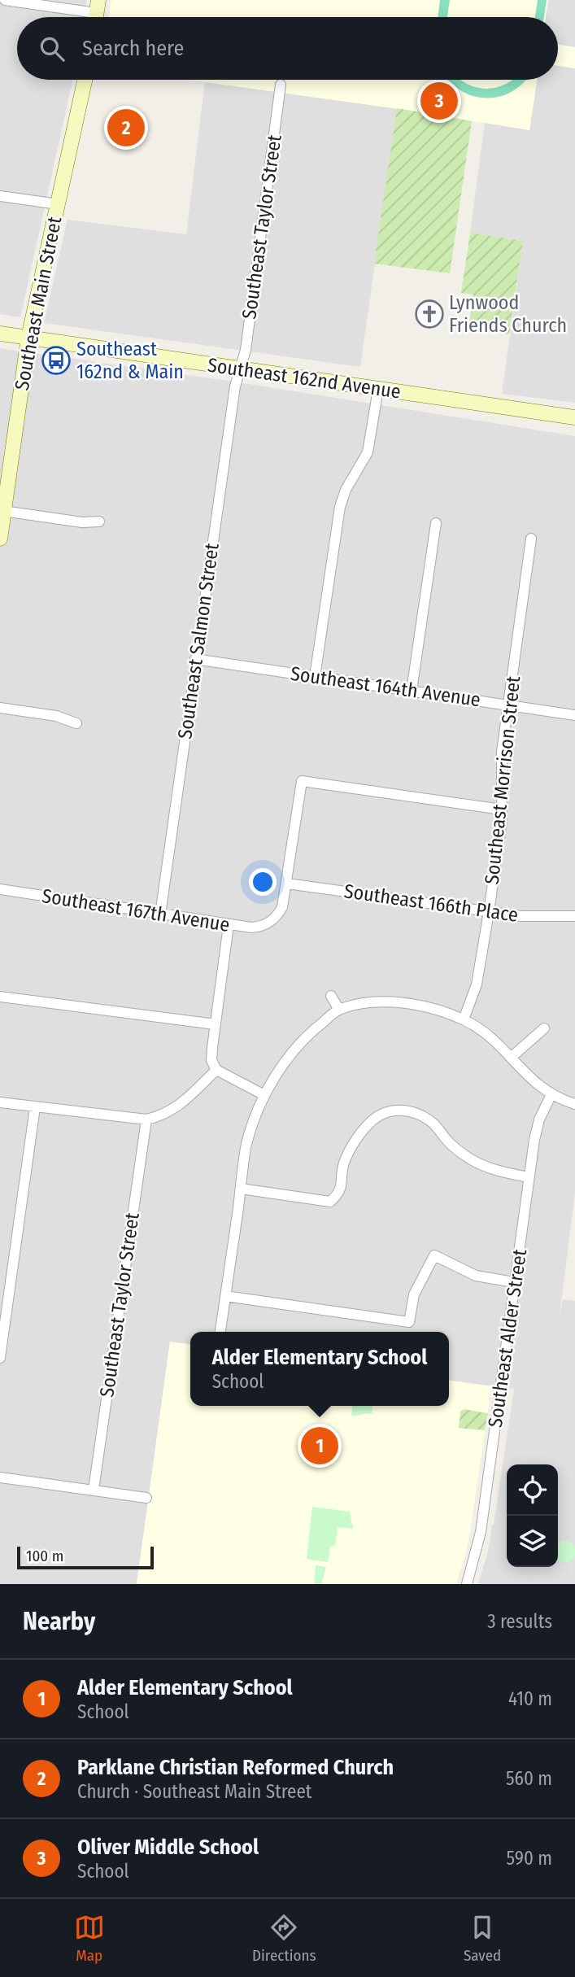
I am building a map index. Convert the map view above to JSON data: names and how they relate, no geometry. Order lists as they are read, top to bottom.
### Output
{
  "streets": {
    "main road": ["Southeast Main Street", "Southeast 162nd Avenue"],
    "street": [
      "Southeast Taylor Street",
      "Southeast Salmon Street",
      "Southeast 164th Avenue",
      "Southeast Morrison Street",
      "Southeast 166th Place",
      "Southeast 167th Avenue",
      "Southeast Alder Street"
    ]
  },
  "crossings": [
    ["Southeast Taylor Street", "Southeast 162nd Avenue"],
    ["Southeast Taylor Street", "Southeast Salmon Street"],
    ["Southeast Main Street", "Southeast 162nd Avenue"],
    ["Southeast 162nd Avenue", "Southeast Salmon Street"],
    ["Southeast Salmon Street", "Southeast 164th Avenue"],
    ["Southeast Salmon Street", "Southeast 167th Avenue"],
    ["Southeast 164th Avenue", "Southeast Morrison Street"],
    ["Southeast Morrison Street", "Southeast 166th Place"],
    ["Southeast 166th Place", "Southeast 167th Avenue"]
  ],
  "places": {
    "church": ["Lynwood Friends Church"],
    "bus stop": ["Southeast 162nd & Main"]
  },
  "scale_bar": "100 m",
  "page": {
    "search": "Search here",
    "pins": ["3", "2", "1"],
    "popup": ["Alder Elementary School", "School"],
    "scale": "100 m",
    "heading": ["Nearby", "3 results"],
    "list": [
      {
        "mark": "1",
        "name": "Alder Elementary School",
        "note": "School",
        "value": "410 m"
      },
      {
        "mark": "2",
        "name": "Parklane Christian Reformed Church",
        "note": "Church · Southeast Main Street",
        "value": "560 m"
      },
      {
        "mark": "3",
        "name": "Oliver Middle School",
        "note": "School",
        "value": "590 m"
      }
    ],
    "nav": ["Map", "Directions", "Saved"]
  }
}
